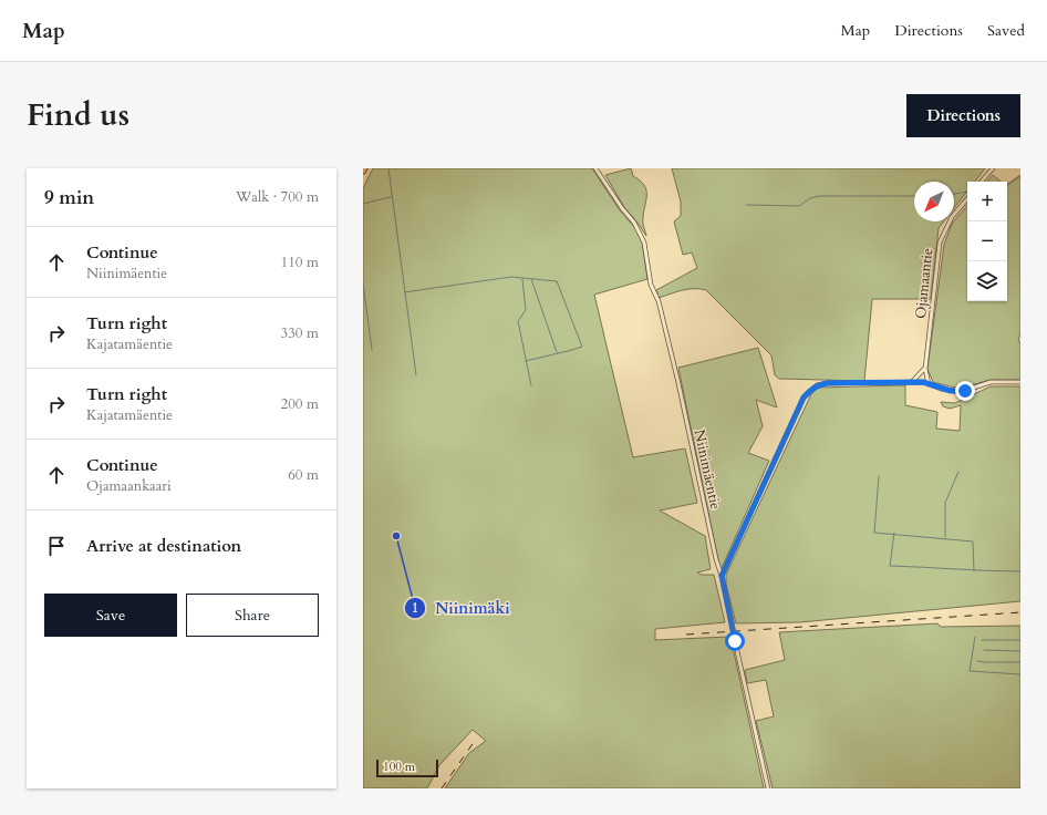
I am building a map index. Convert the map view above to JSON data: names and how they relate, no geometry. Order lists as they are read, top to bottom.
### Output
{
  "streets": {
    "street": ["Ojamaantie", "Niinimäentie"]
  },
  "places": ["Niinimäki"],
  "scale_bar": "100 m",
  "north": "bottom left",
  "page": {
    "header": "Map",
    "nav": ["Map", "Directions", "Saved"],
    "title": "Find us",
    "buttons": [
      "Directions",
      ["Save", "Share"]
    ],
    "heading": ["9 min", "Walk · 700 m"],
    "map_buttons": ["+", "−"],
    "list": [
      ["Continue", "Niinimäentie", "110 m"],
      ["Turn right", "Kajatamäentie", "330 m"],
      ["Turn right", "Kajatamäentie", "200 m"],
      ["Continue", "Ojamaankaari", "60 m"],
      "Arrive at destination"
    ],
    "scale": "100 m"
  }
}
